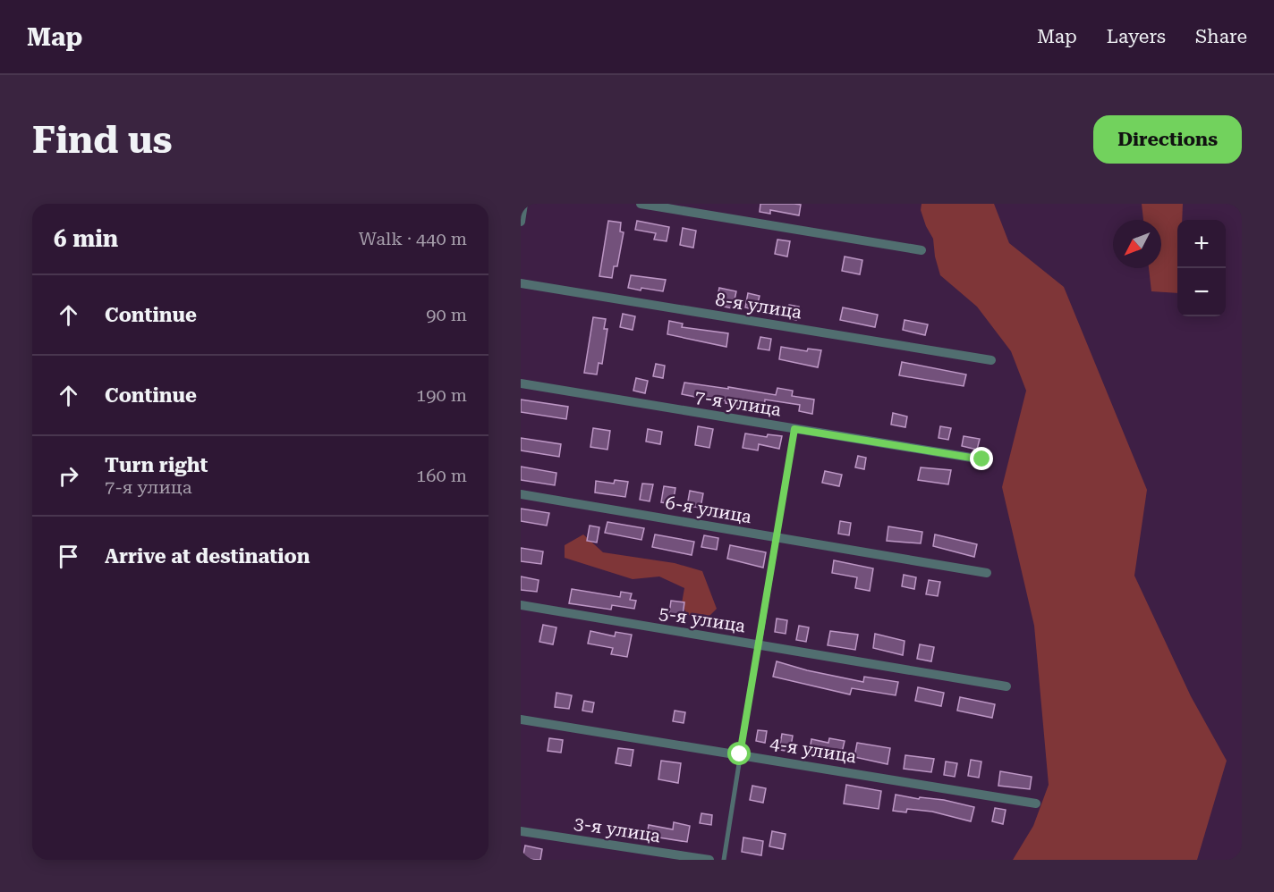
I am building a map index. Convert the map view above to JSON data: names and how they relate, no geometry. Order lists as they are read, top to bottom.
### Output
{
  "streets": {
    "street": [
      "8-я улица",
      "7-я улица",
      "6-я улица",
      "5-я улица",
      "4-я улица",
      "3-я улица"
    ]
  },
  "north": "bottom left",
  "page": {
    "header": "Map",
    "nav": ["Map", "Layers", "Share"],
    "buttons": "Directions",
    "title": "Find us",
    "heading": ["6 min", "Walk · 440 m"],
    "map_buttons": ["+", "−"],
    "list": [
      ["Continue", "90 m"],
      ["Continue", "190 m"],
      ["Turn right", "7-я улица", "160 m"],
      "Arrive at destination"
    ]
  }
}
